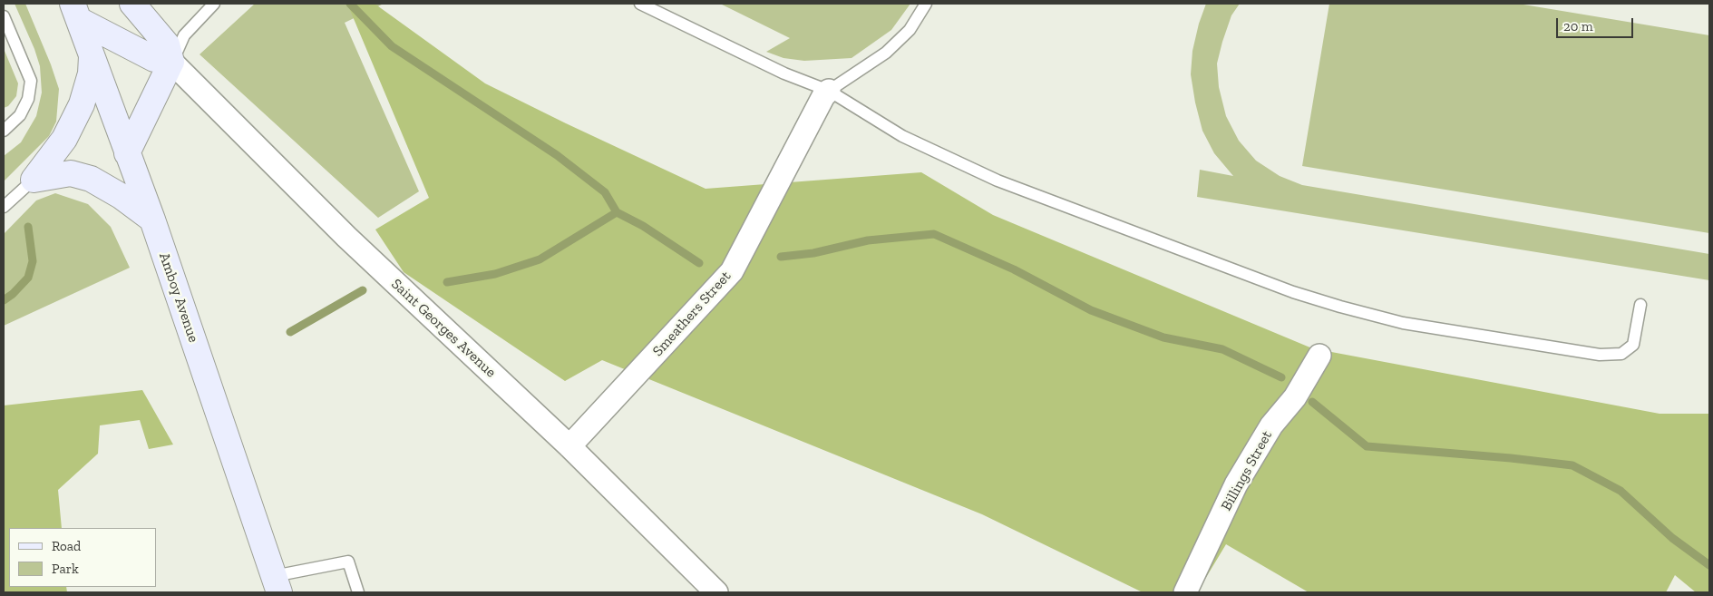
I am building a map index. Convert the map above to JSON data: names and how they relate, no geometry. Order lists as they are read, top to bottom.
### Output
{
  "streets": {
    "main road": ["Amboy Avenue"],
    "street": ["Smeathers Street", "Saint Georges Avenue", "Billings Street"]
  },
  "crossings": [
    ["Smeathers Street", "Saint Georges Avenue"]
  ],
  "legend": ["Road", "Park"],
  "scale_bar": "20 m"
}
